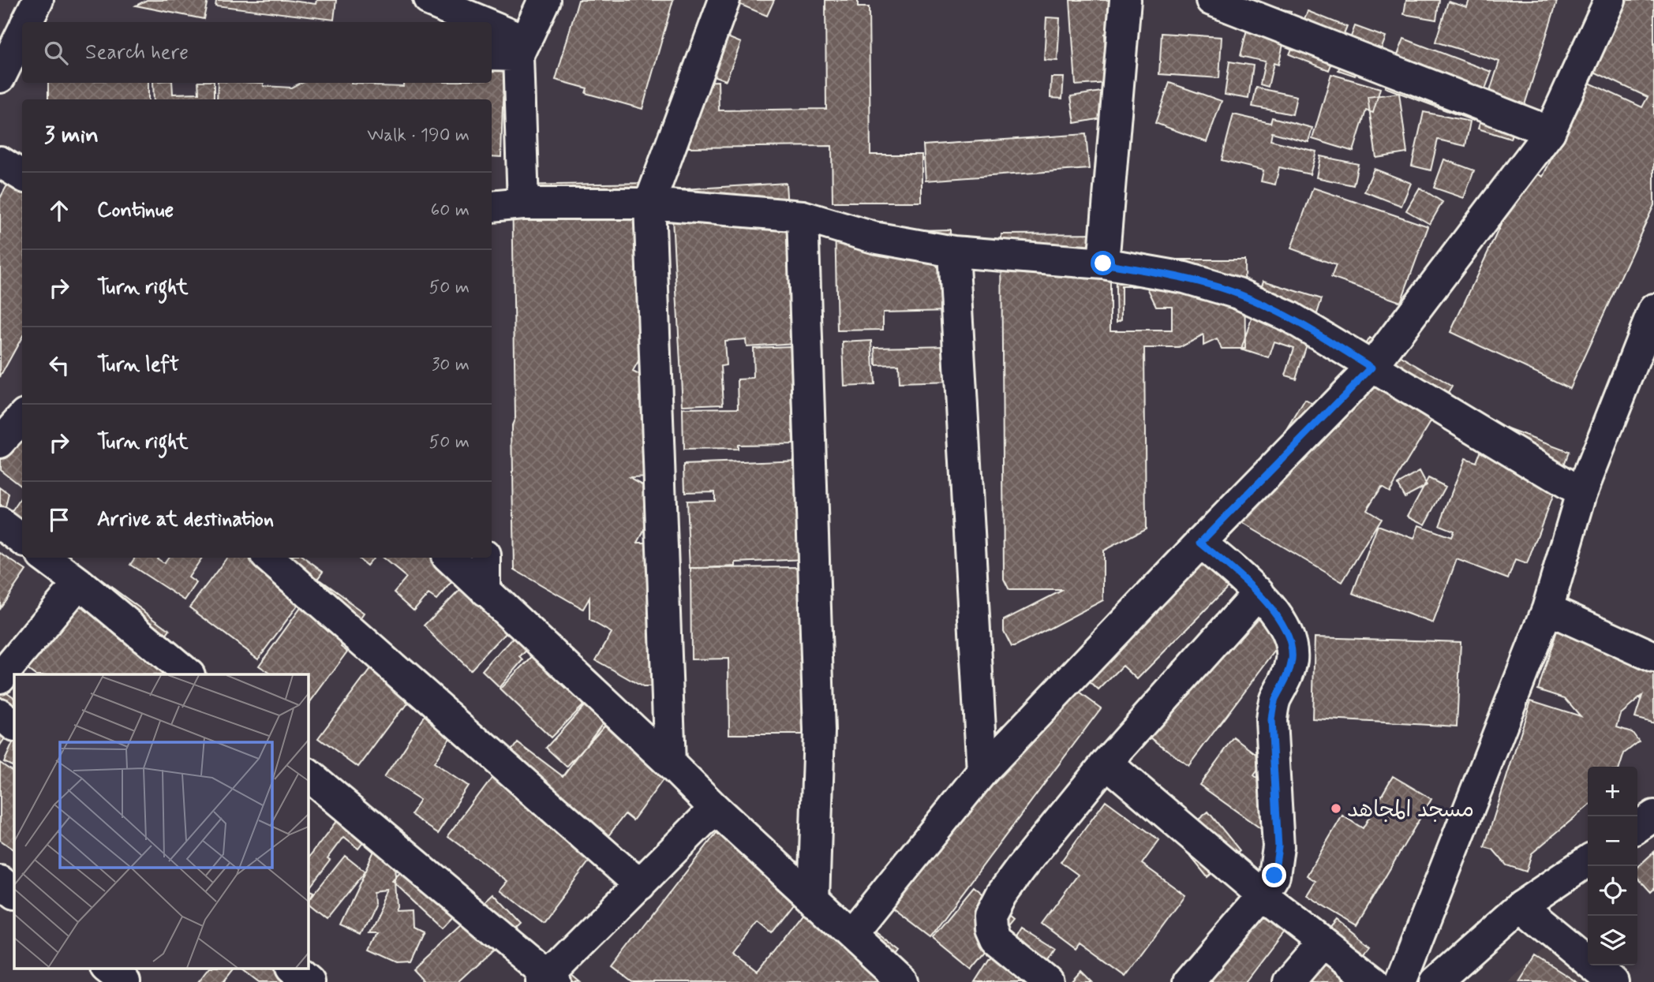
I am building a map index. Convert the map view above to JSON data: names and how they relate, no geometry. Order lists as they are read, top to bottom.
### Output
{
  "places": ["مسجد المجاهد"],
  "page": {
    "search": "Search here",
    "heading": ["3 min", "Walk · 190 m"],
    "list": [
      ["Continue", "60 m"],
      ["Turn right", "50 m"],
      ["Turn left", "30 m"],
      ["Turn right", "50 m"],
      "Arrive at destination"
    ],
    "map_buttons": ["+", "−"]
  }
}
